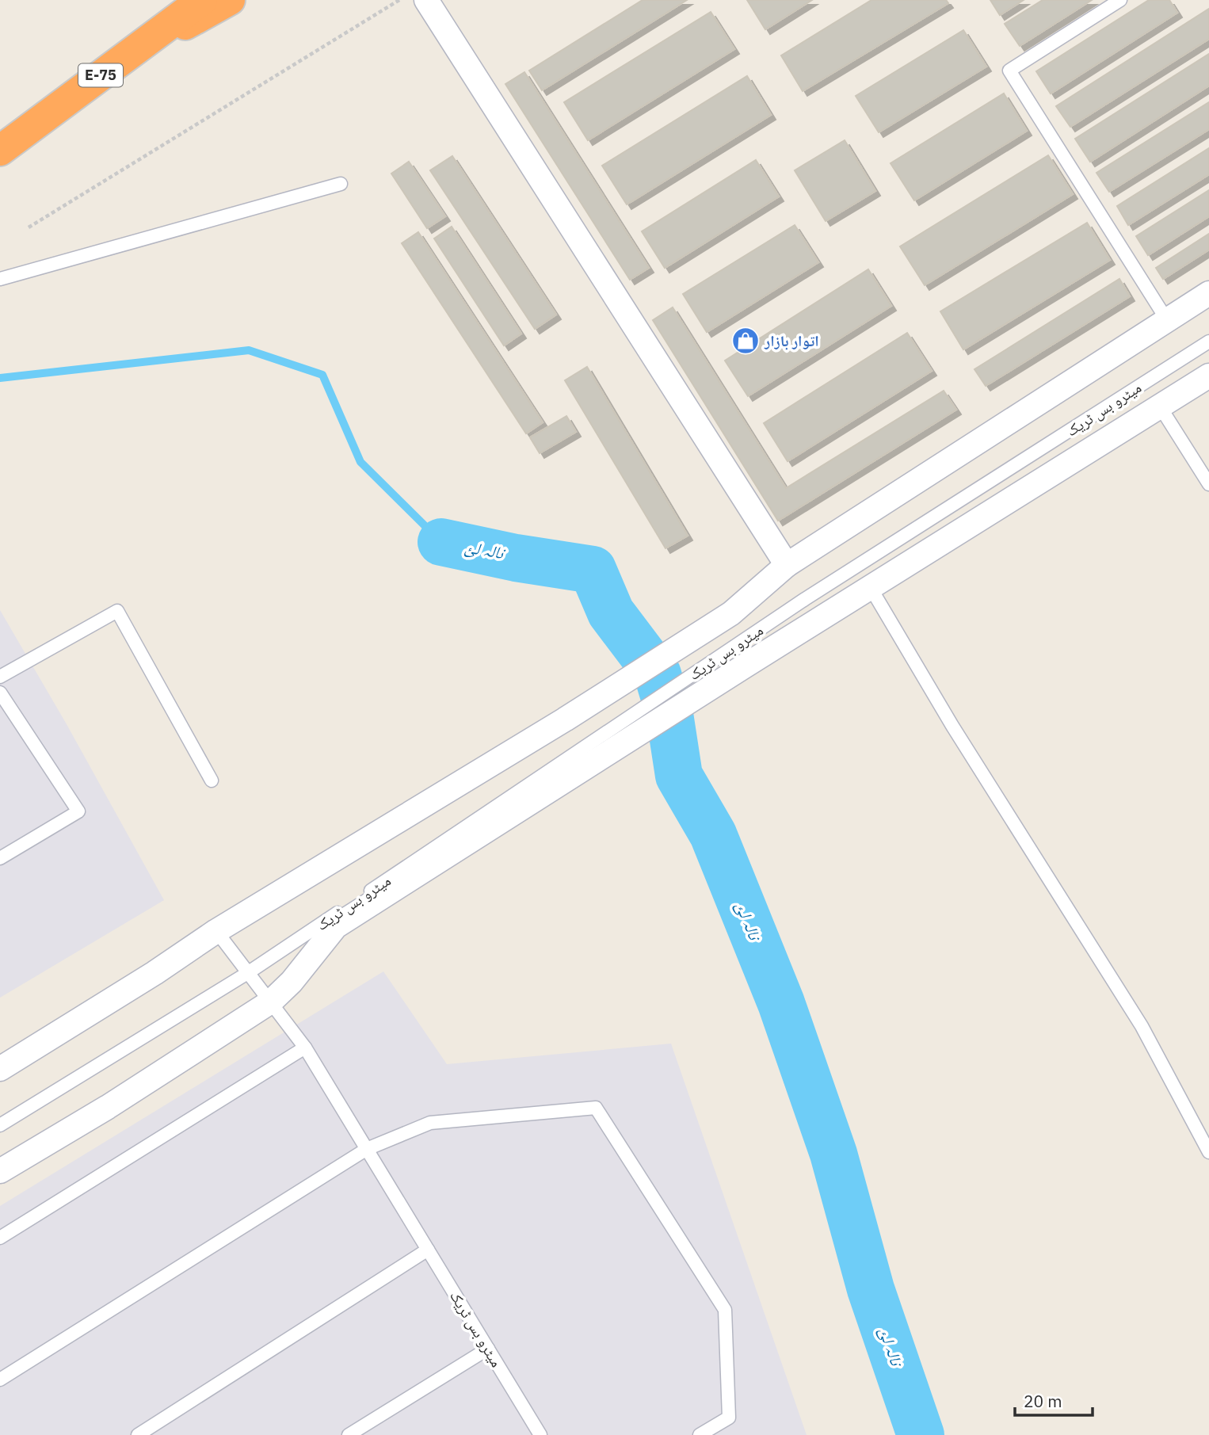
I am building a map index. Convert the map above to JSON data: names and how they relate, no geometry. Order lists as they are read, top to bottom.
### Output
{
  "streets": {
    "highway": ["E-75"],
    "lane": ["میٹرو بس ٹریک"]
  },
  "water": ["نالہ لئ"],
  "places": {
    "shop": ["اتوار بازار"]
  },
  "scale_bar": "20 m"
}
